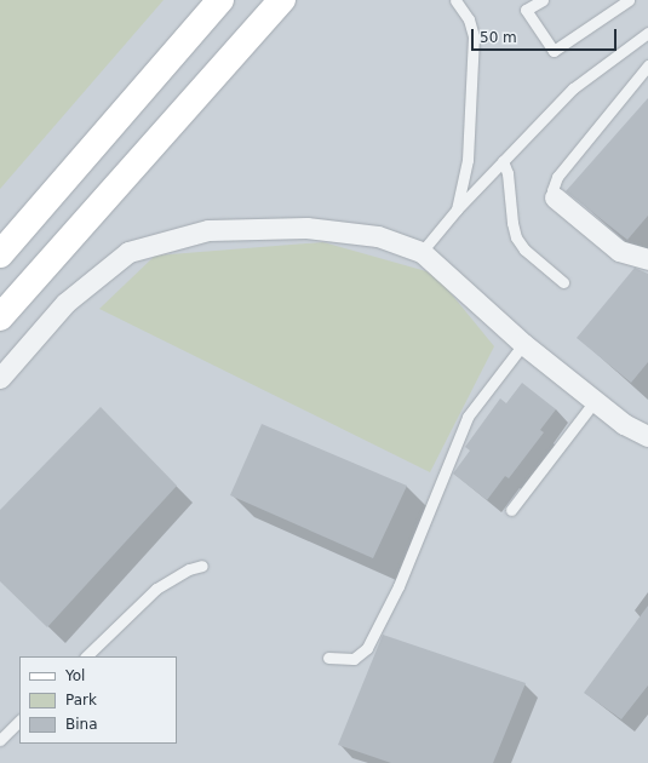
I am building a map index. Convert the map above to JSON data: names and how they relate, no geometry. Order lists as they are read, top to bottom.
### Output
{
  "legend": ["Yol", "Park", "Bina"],
  "scale_bar": "50 m"
}
